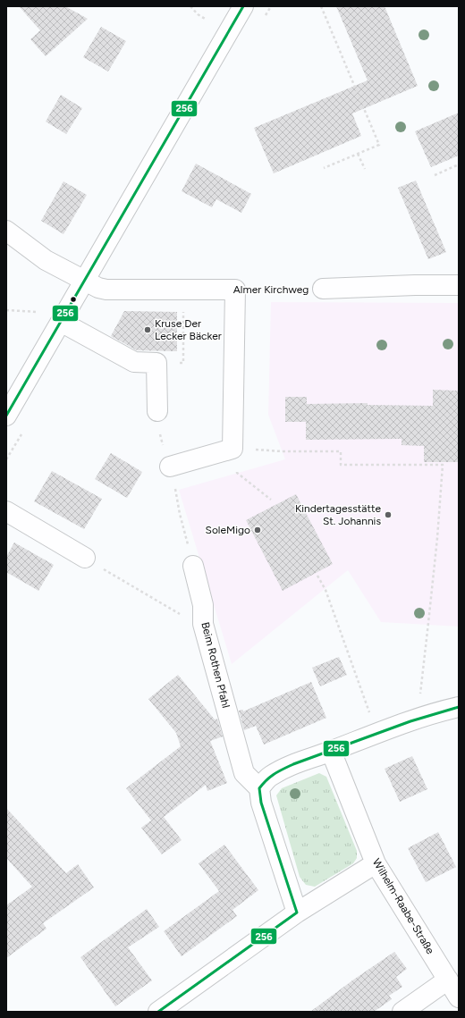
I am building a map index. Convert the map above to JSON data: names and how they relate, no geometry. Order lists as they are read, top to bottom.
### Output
{
  "streets": {
    "street": ["Almer Kirchweg", "Beim Rothen Pfahl", "Wilhelm-Raabe-Straße"]
  },
  "places": ["Kruse Der Lecker Bäcker", "Kindertagesstätte St. Johannis", "SoleMigo"],
  "lines": ["transit line 256"]
}
